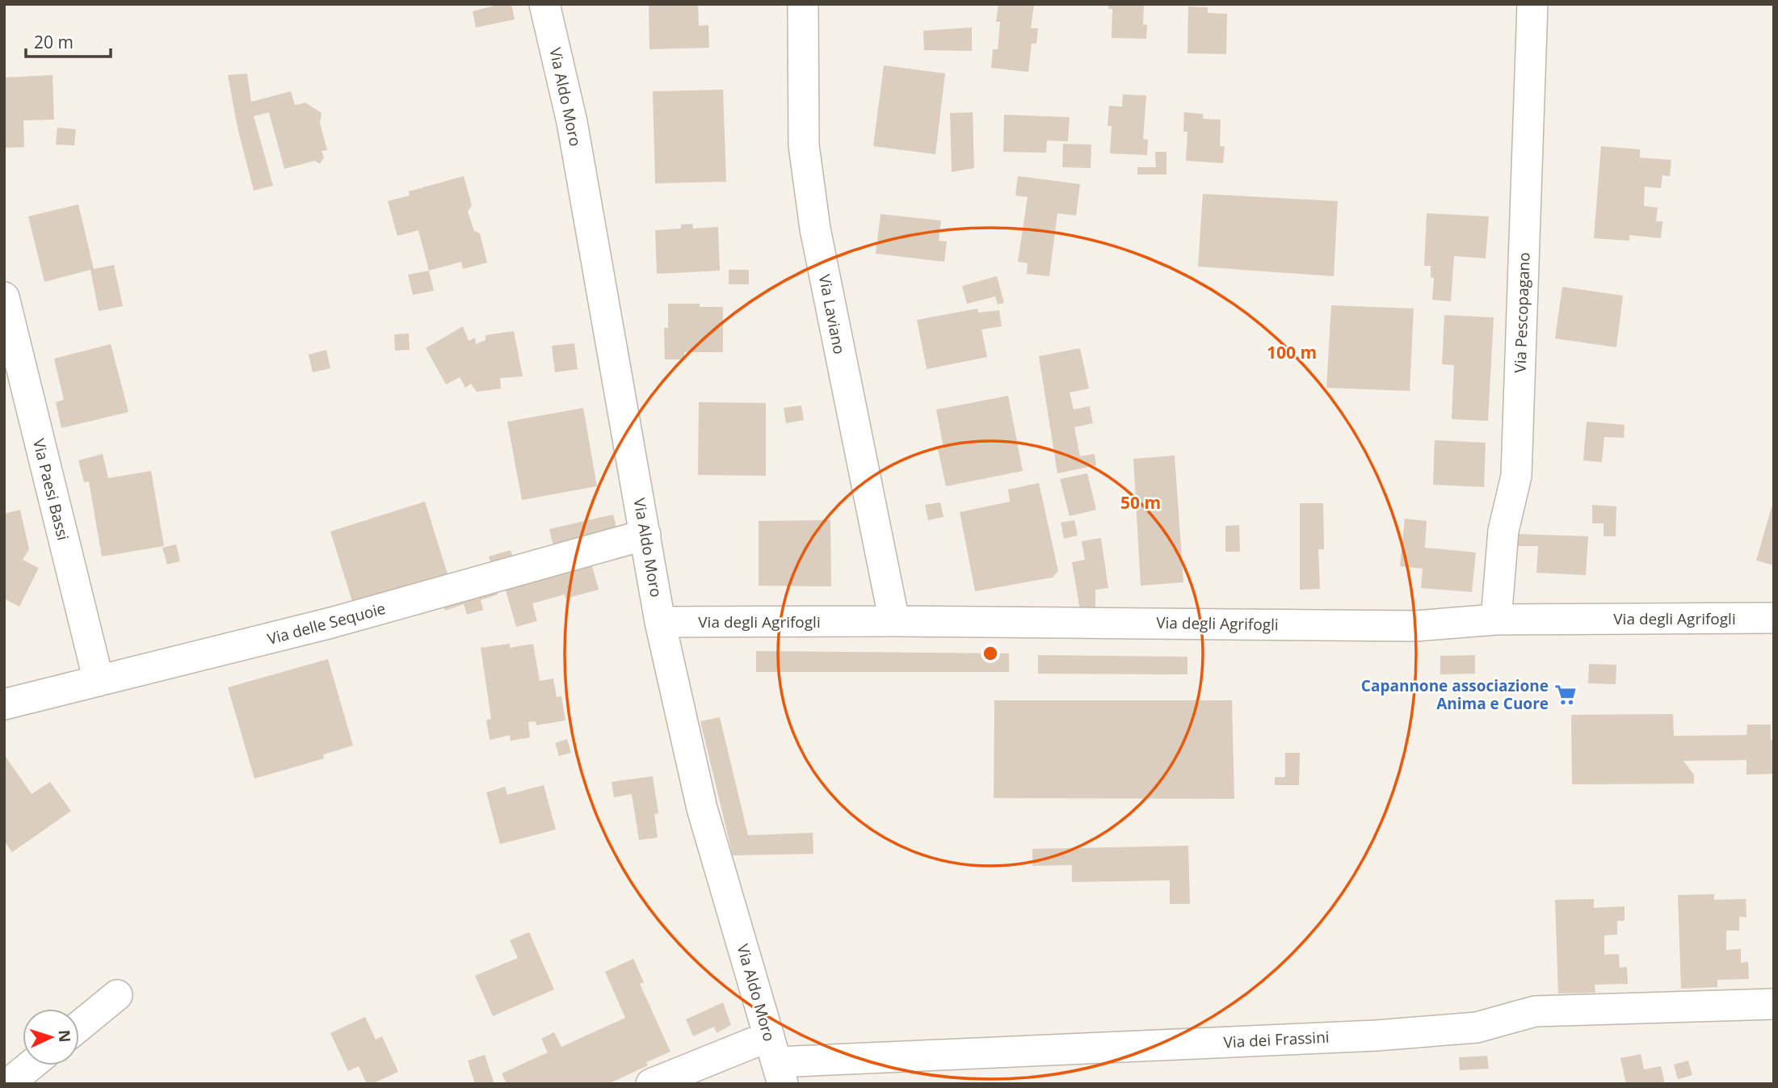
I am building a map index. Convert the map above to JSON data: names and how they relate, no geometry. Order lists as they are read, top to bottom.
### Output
{
  "streets": {
    "street": [
      "Via Aldo Moro",
      "Via Pescopagano",
      "Via Laviano",
      "Via Paesi Bassi",
      "Via degli Agrifogli",
      "Via delle Sequoie",
      "Via dei Frassini"
    ]
  },
  "crossings": [
    ["Via Aldo Moro", "Via degli Agrifogli"],
    ["Via Aldo Moro", "Via delle Sequoie"],
    ["Via Aldo Moro", "Via dei Frassini"],
    ["Via Pescopagano", "Via degli Agrifogli"],
    ["Via Laviano", "Via degli Agrifogli"],
    ["Via Paesi Bassi", "Via delle Sequoie"]
  ],
  "places": {
    "supermarket": ["Capannone associazione Anima e Cuore"]
  },
  "scale_bar": "20 m",
  "north": "right",
  "rings": ["100 m", "50 m"]
}
